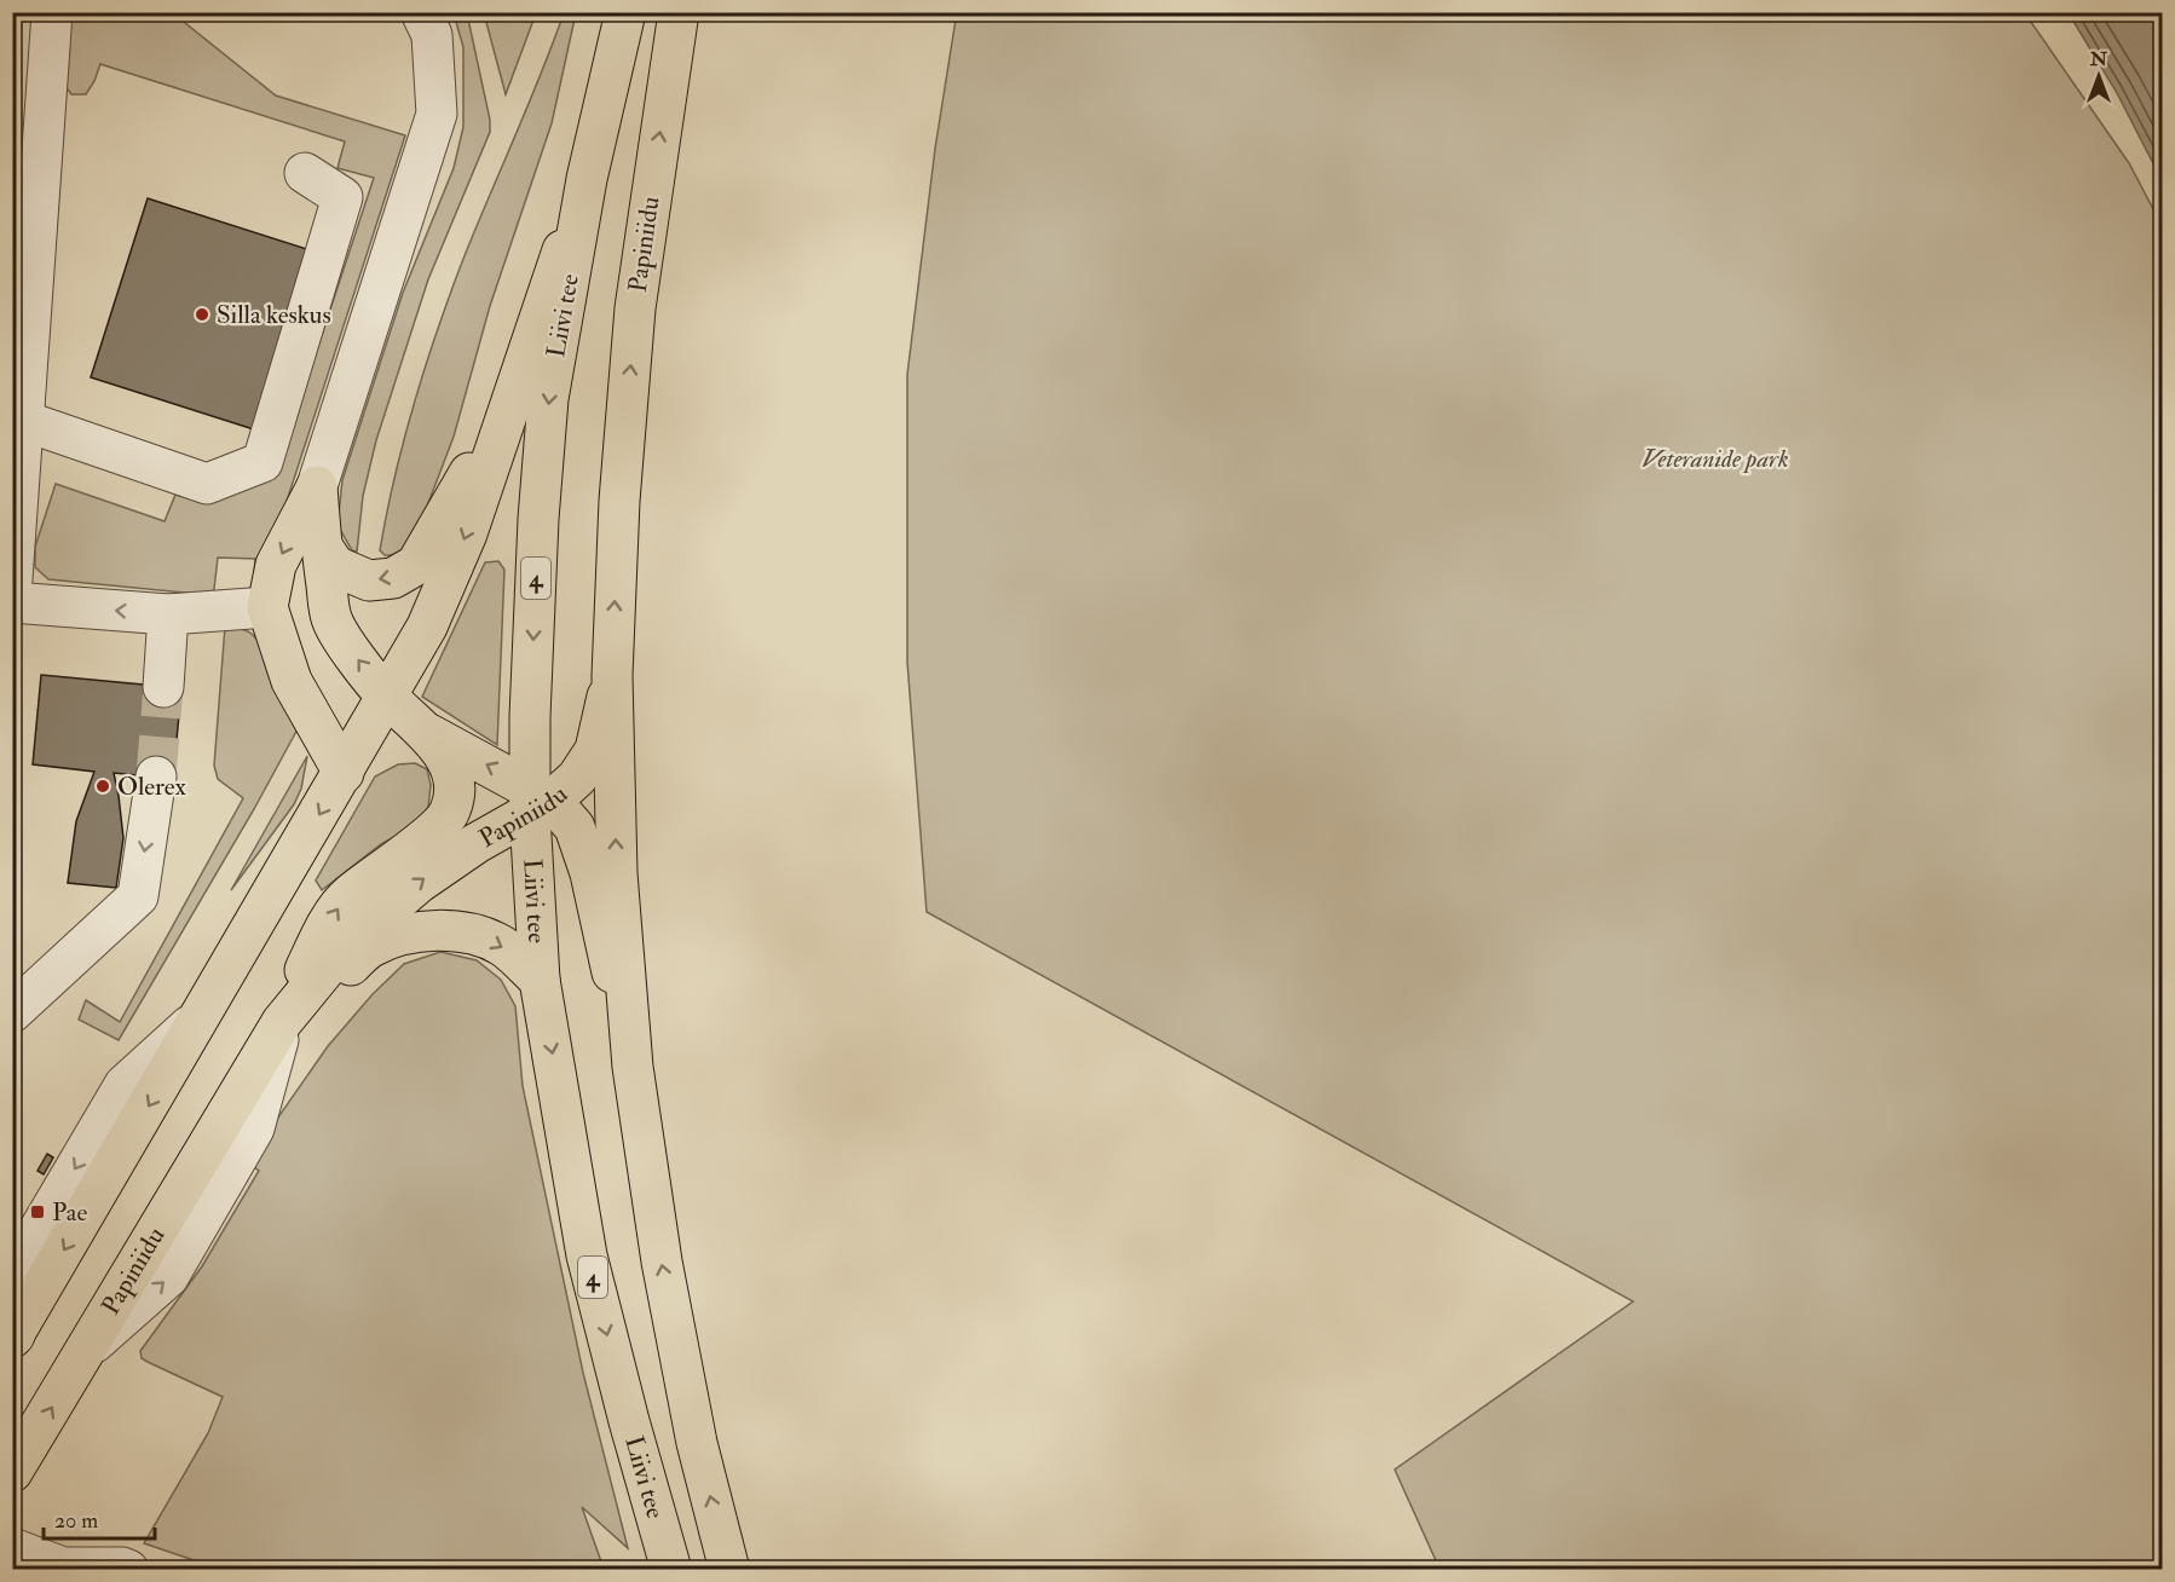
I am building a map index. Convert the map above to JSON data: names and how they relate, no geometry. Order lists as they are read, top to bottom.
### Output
{
  "streets": {
    "main road": ["Papiniidu", "Liivi tee", "4"]
  },
  "crossings": [
    ["Papiniidu", "Liivi tee"],
    ["Liivi tee", "4"]
  ],
  "parks": ["Veteranide park"],
  "places": {
    "other": ["Silla keskus", "Olerex"],
    "transit": ["Pae"]
  },
  "scale_bar": "20 m",
  "north": "top"
}
